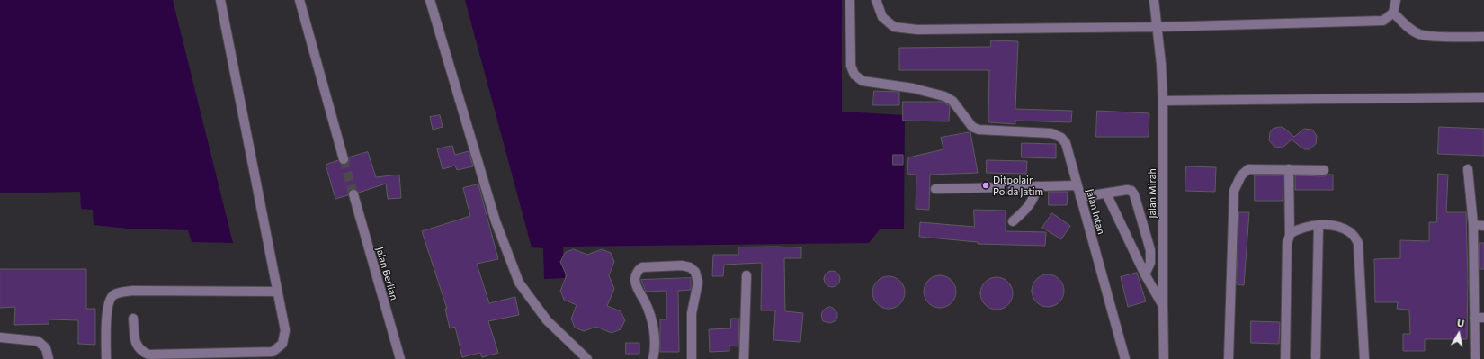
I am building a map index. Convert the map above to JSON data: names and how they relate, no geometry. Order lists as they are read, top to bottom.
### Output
{
  "streets": {
    "lane": ["Jalan Mirah", "Jalan Intan", "Jalan Berlian"]
  },
  "places": ["Ditpolair Polda Jatim"],
  "north": "top"
}
